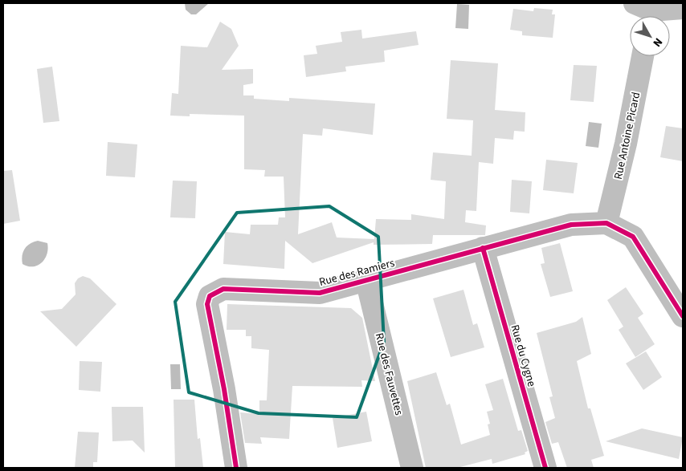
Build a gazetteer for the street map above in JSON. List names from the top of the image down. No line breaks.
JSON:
{"streets":{"street":["Rue Antoine Picard","Rue des Ramiers","Rue du Cygne","Rue des Fauvettes"]},"crossings":[["Rue Antoine Picard","Rue des Ramiers"],["Rue des Ramiers","Rue du Cygne"],["Rue des Ramiers","Rue des Fauvettes"]],"north":"bottom right"}
